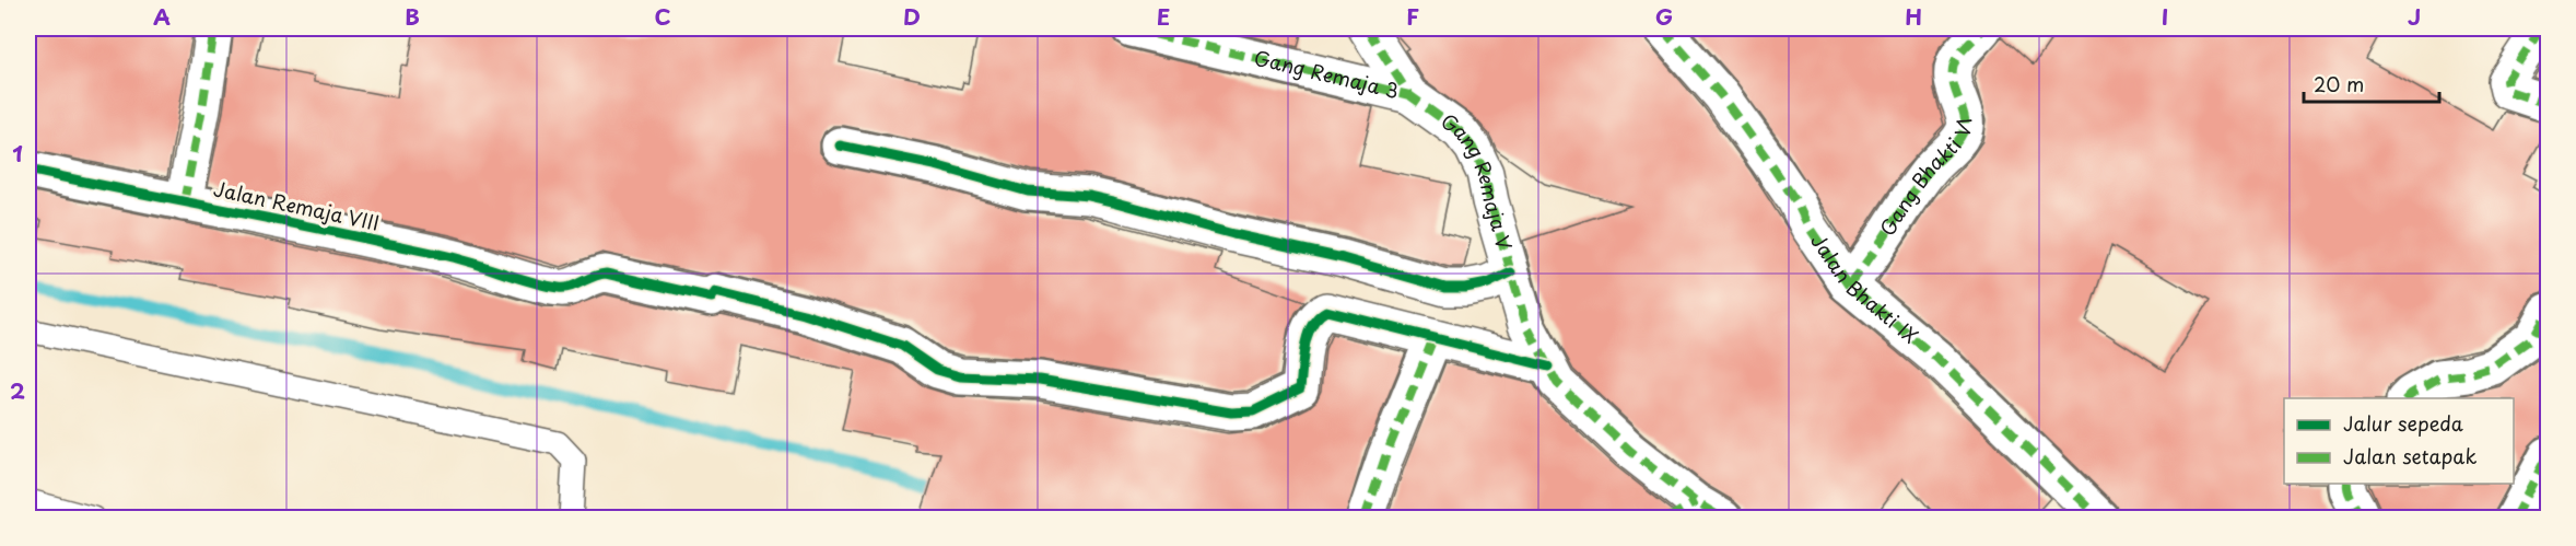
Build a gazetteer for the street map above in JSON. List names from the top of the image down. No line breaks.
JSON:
{"streets":{"street":["Gang Remaja 3","Gang Bhakti VI","Gang Remaja V","Jalan Remaja VIII","Jalan Bhakti IX"]},"crossings":[["Gang Remaja 3","Gang Remaja V"],["Gang Bhakti VI","Jalan Bhakti IX"]],"legend":["Jalur sepeda","Jalan setapak"],"scale_bar":"20 m","grid":{"columns":["A","B","C","D","E","F","G","H","I","J"],"rows":["1","2"]}}
